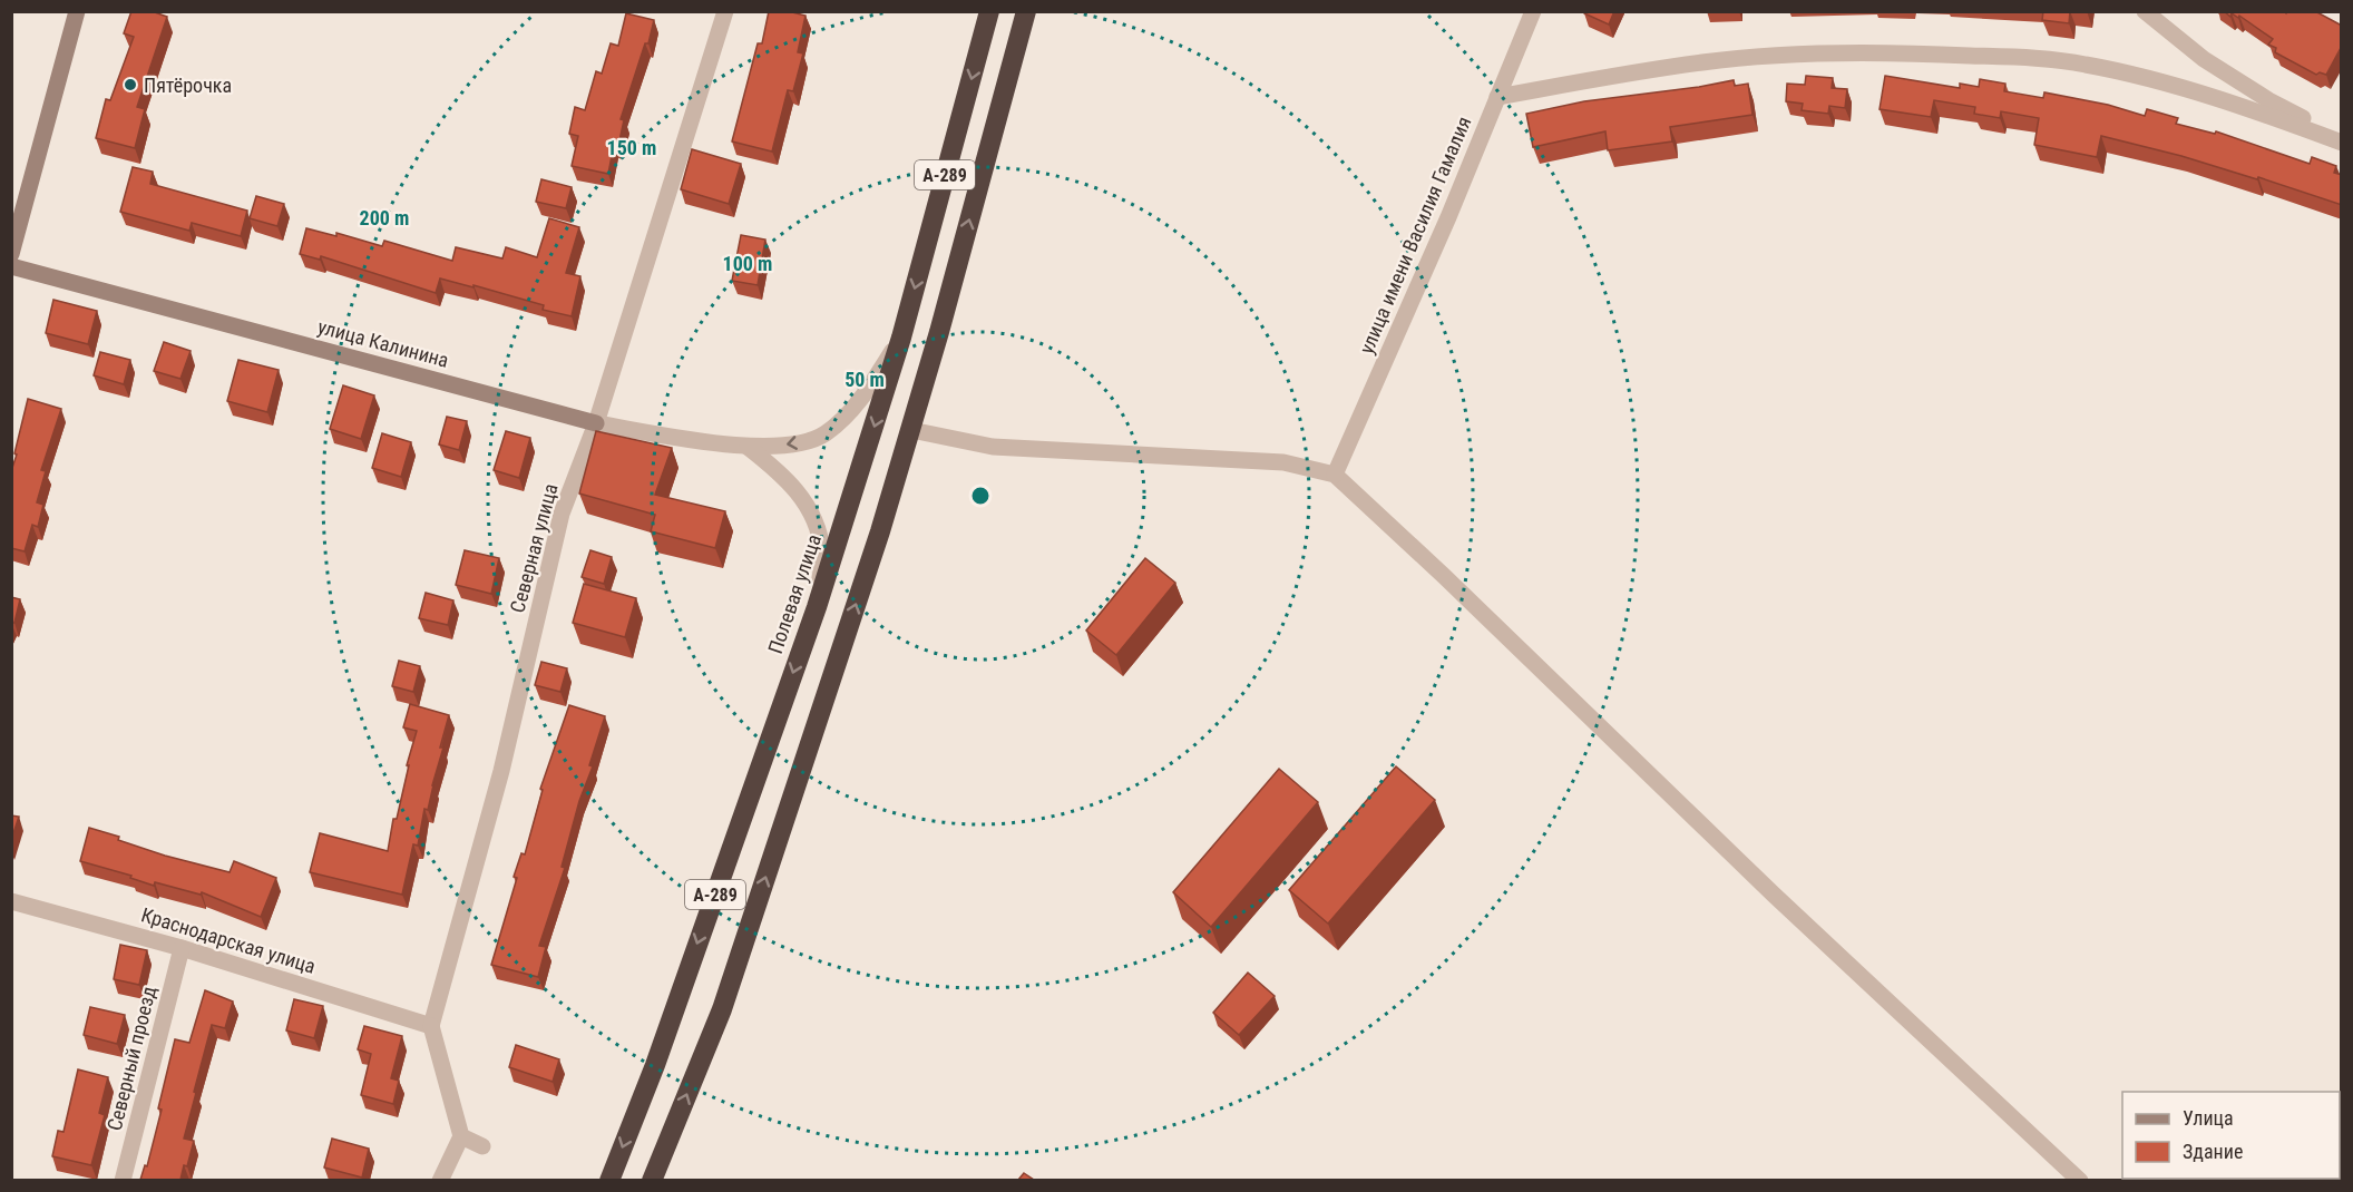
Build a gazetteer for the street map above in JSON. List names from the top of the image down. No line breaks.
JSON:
{"streets":{"highway":["А-289","Полевая улица"],"street":["улица имени Василия Гамалия","улица Калинина","Северная улица","Краснодарская улица","Северный проезд"]},"crossings":[["А-289","улица Калинина"],["А-289","Полевая улица"],["улица Калинина","Северная улица"],["Северная улица","Краснодарская улица"],["Краснодарская улица","Северный проезд"]],"places":["Пятёрочка"],"legend":["Улица","Здание"],"rings":["150 m","200 m","100 m","50 m"]}
